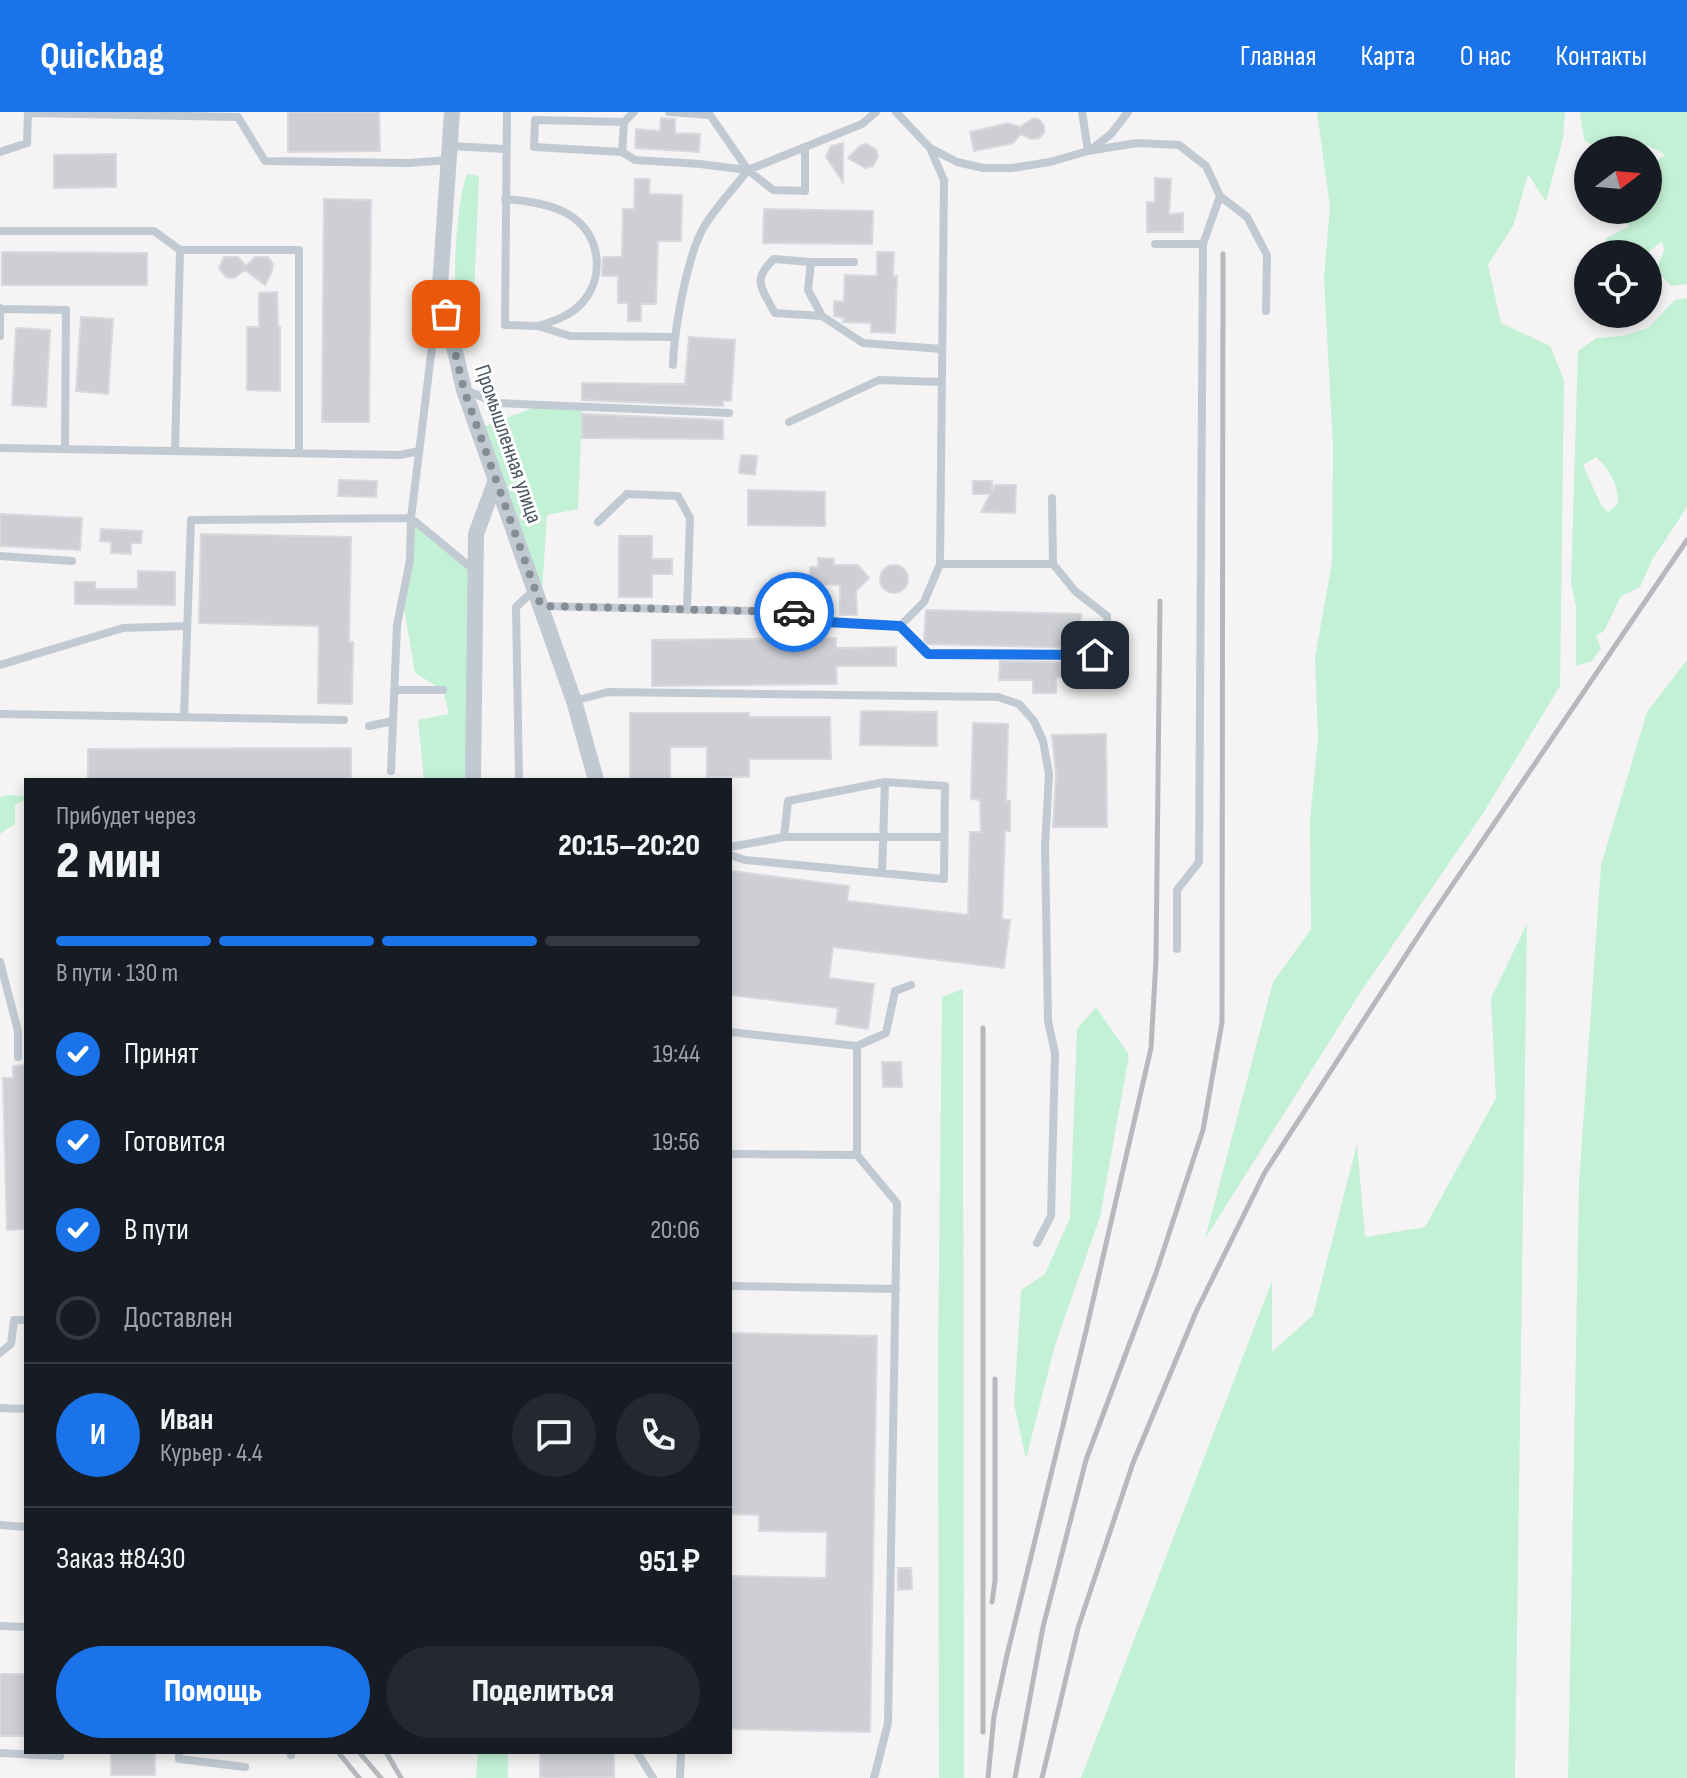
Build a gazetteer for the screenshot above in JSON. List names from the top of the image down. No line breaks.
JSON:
{"streets":{"street":["Промышленная улица"]},"north":"right","page":{"header":"Quickbag","nav":["Главная","Карта","О нас","Контакты"],"heading":["2 мин","Прибудет через","20:15–20:20"],"panel":["Иван","Курьер · 4.4","Заказ #8430","951 ₽"],"bar":"В пути · 130 m","list":[["Принят","19:44"],["Готовится","19:56"],["В пути","20:06"],"Доставлен"],"round":"И","buttons":["Помощь","Поделиться"]}}
